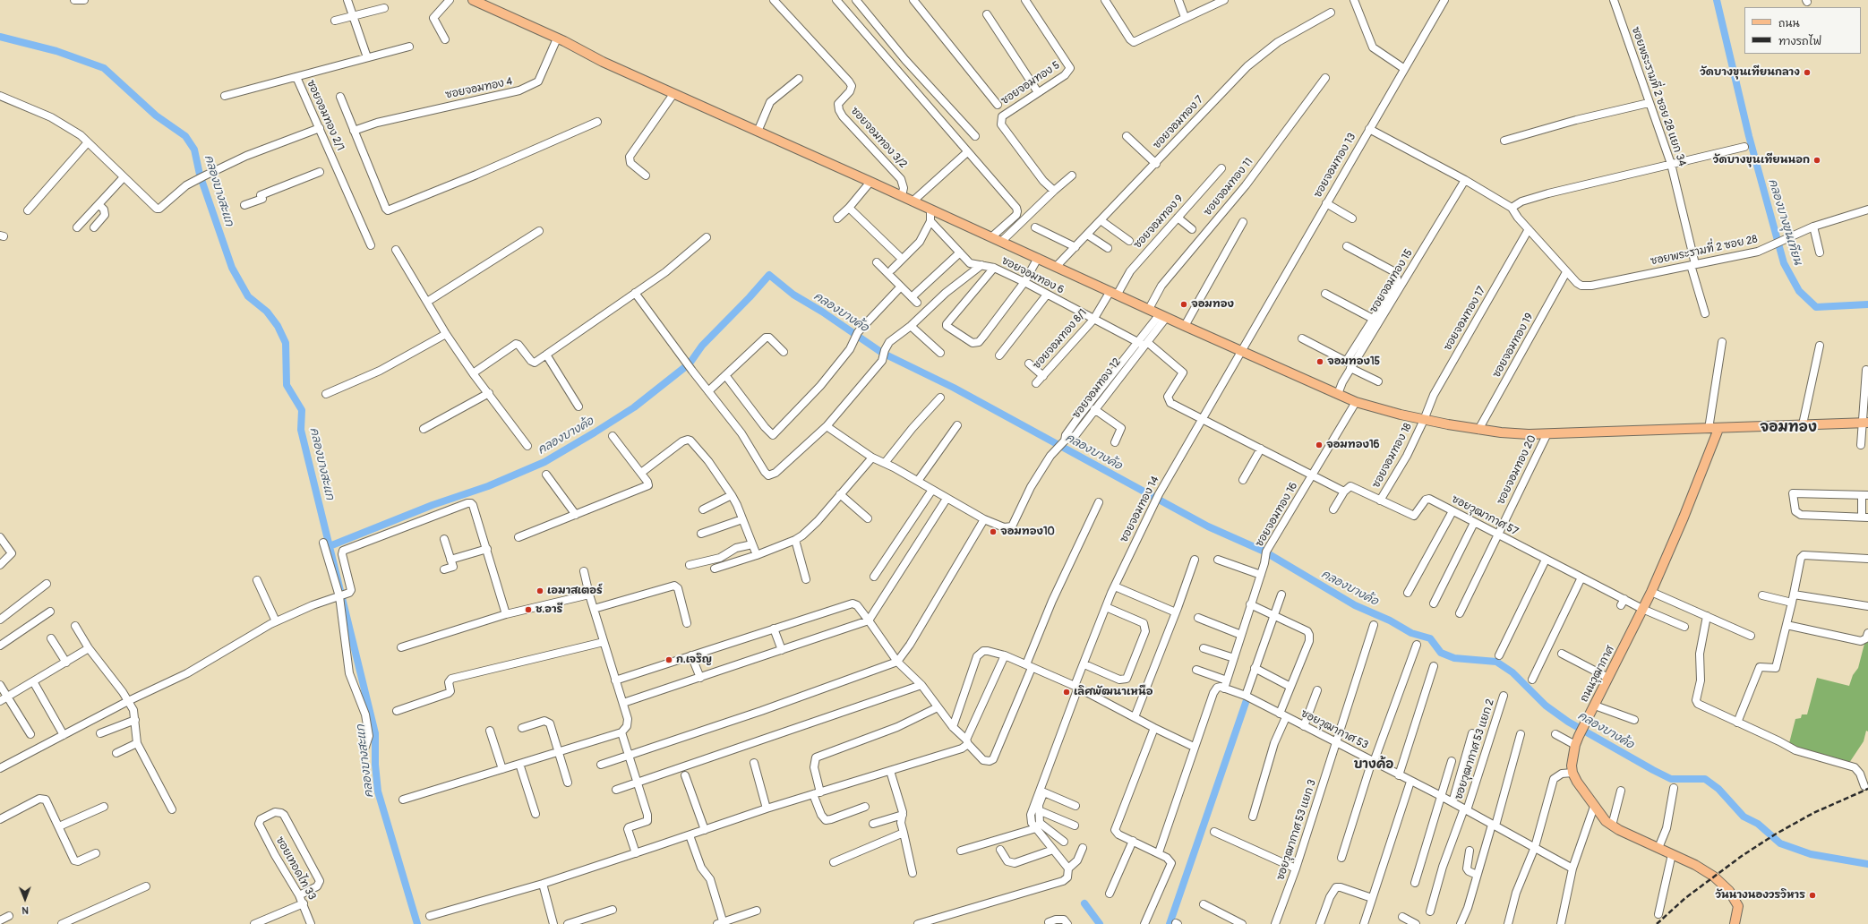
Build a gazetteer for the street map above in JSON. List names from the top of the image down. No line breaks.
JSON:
{"streets":{"main road":["ถนนวุฒากาศ"],"street":["ซอยจอมทอง 5","ซอยจอมทอง 4","ซอยพระรามที่ 2 ซอย 28 แยก 34","ซอยจอมทอง 2/1","ซอยจอมทอง 7","ซอยจอมทอง 3/2","ซอยจอมทอง 13","ซอยจอมทอง 11","ซอยจอมทอง 9","ซอยพระรามที่ 2 ซอย 28","ซอยจอมทอง 6","ซอยจอมทอง 15","ซอยจอมทอง 17","ซอยจอมทอง 8/1","ซอยจอมทอง 19","ซอยจอมทอง 12","ซอยจอมทอง 18","ซอยจอมทอง 20","ซอยจอมทอง 14","ซอยจอมทอง 16","ซอยวุฒากาศ 57","ซอยวุฒากาศ 53","ซอยวุฒากาศ 53 แยก 2","ซอยวุฒากาศ 53 แยก 3","ซอยเทอดไท 33"]},"crossings":[["ซอยพระรามที่ 2 ซอย 28 แยก 34","ซอยพระรามที่ 2 ซอย 28"],["ซอยจอมทอง 13","ซอยจอมทอง 14"],["ซอยจอมทอง 9","ซอยจอมทอง 8/1"],["ซอยพระรามที่ 2 ซอย 28","ซอยจอมทอง 17"],["ซอยพระรามที่ 2 ซอย 28","ซอยจอมทอง 19"],["ซอยจอมทอง 6","ซอยจอมทอง 8/1"],["ซอยจอมทอง 6","ซอยจอมทอง 12"],["ซอยจอมทอง 6","ซอยจอมทอง 14"],["ซอยจอมทอง 17","ซอยจอมทอง 18"],["ซอยจอมทอง 18","ซอยวุฒากาศ 57"],["ซอยจอมทอง 20","ซอยวุฒากาศ 57"],["ซอยจอมทอง 16","ซอยวุฒากาศ 53"],["ซอยวุฒากาศ 57","ถนนวุฒากาศ"],["ซอยวุฒากาศ 53","ซอยวุฒากาศ 53 แยก 2"],["ซอยวุฒากาศ 53","ซอยวุฒากาศ 53 แยก 3"]],"districts":["จอมทอง","บางค้อ"],"water":["คลองบางสะแก","คลองบางขุนเทียน","คลองบางค้อ"],"places":["วัดบางขุนเทียนกลาง","วัดบางขุนเทียนนอก","จอมทอง","จอมทอง15","จอมทอง16","จอมทอง10","เอมาสเตอร์","ช.อารี","ก.เจริญ","เลิศพัฒนาเหนือ","วันนางนองวรวิหาร"],"legend":["ถนน","ทางรถไฟ"],"north":"bottom"}
